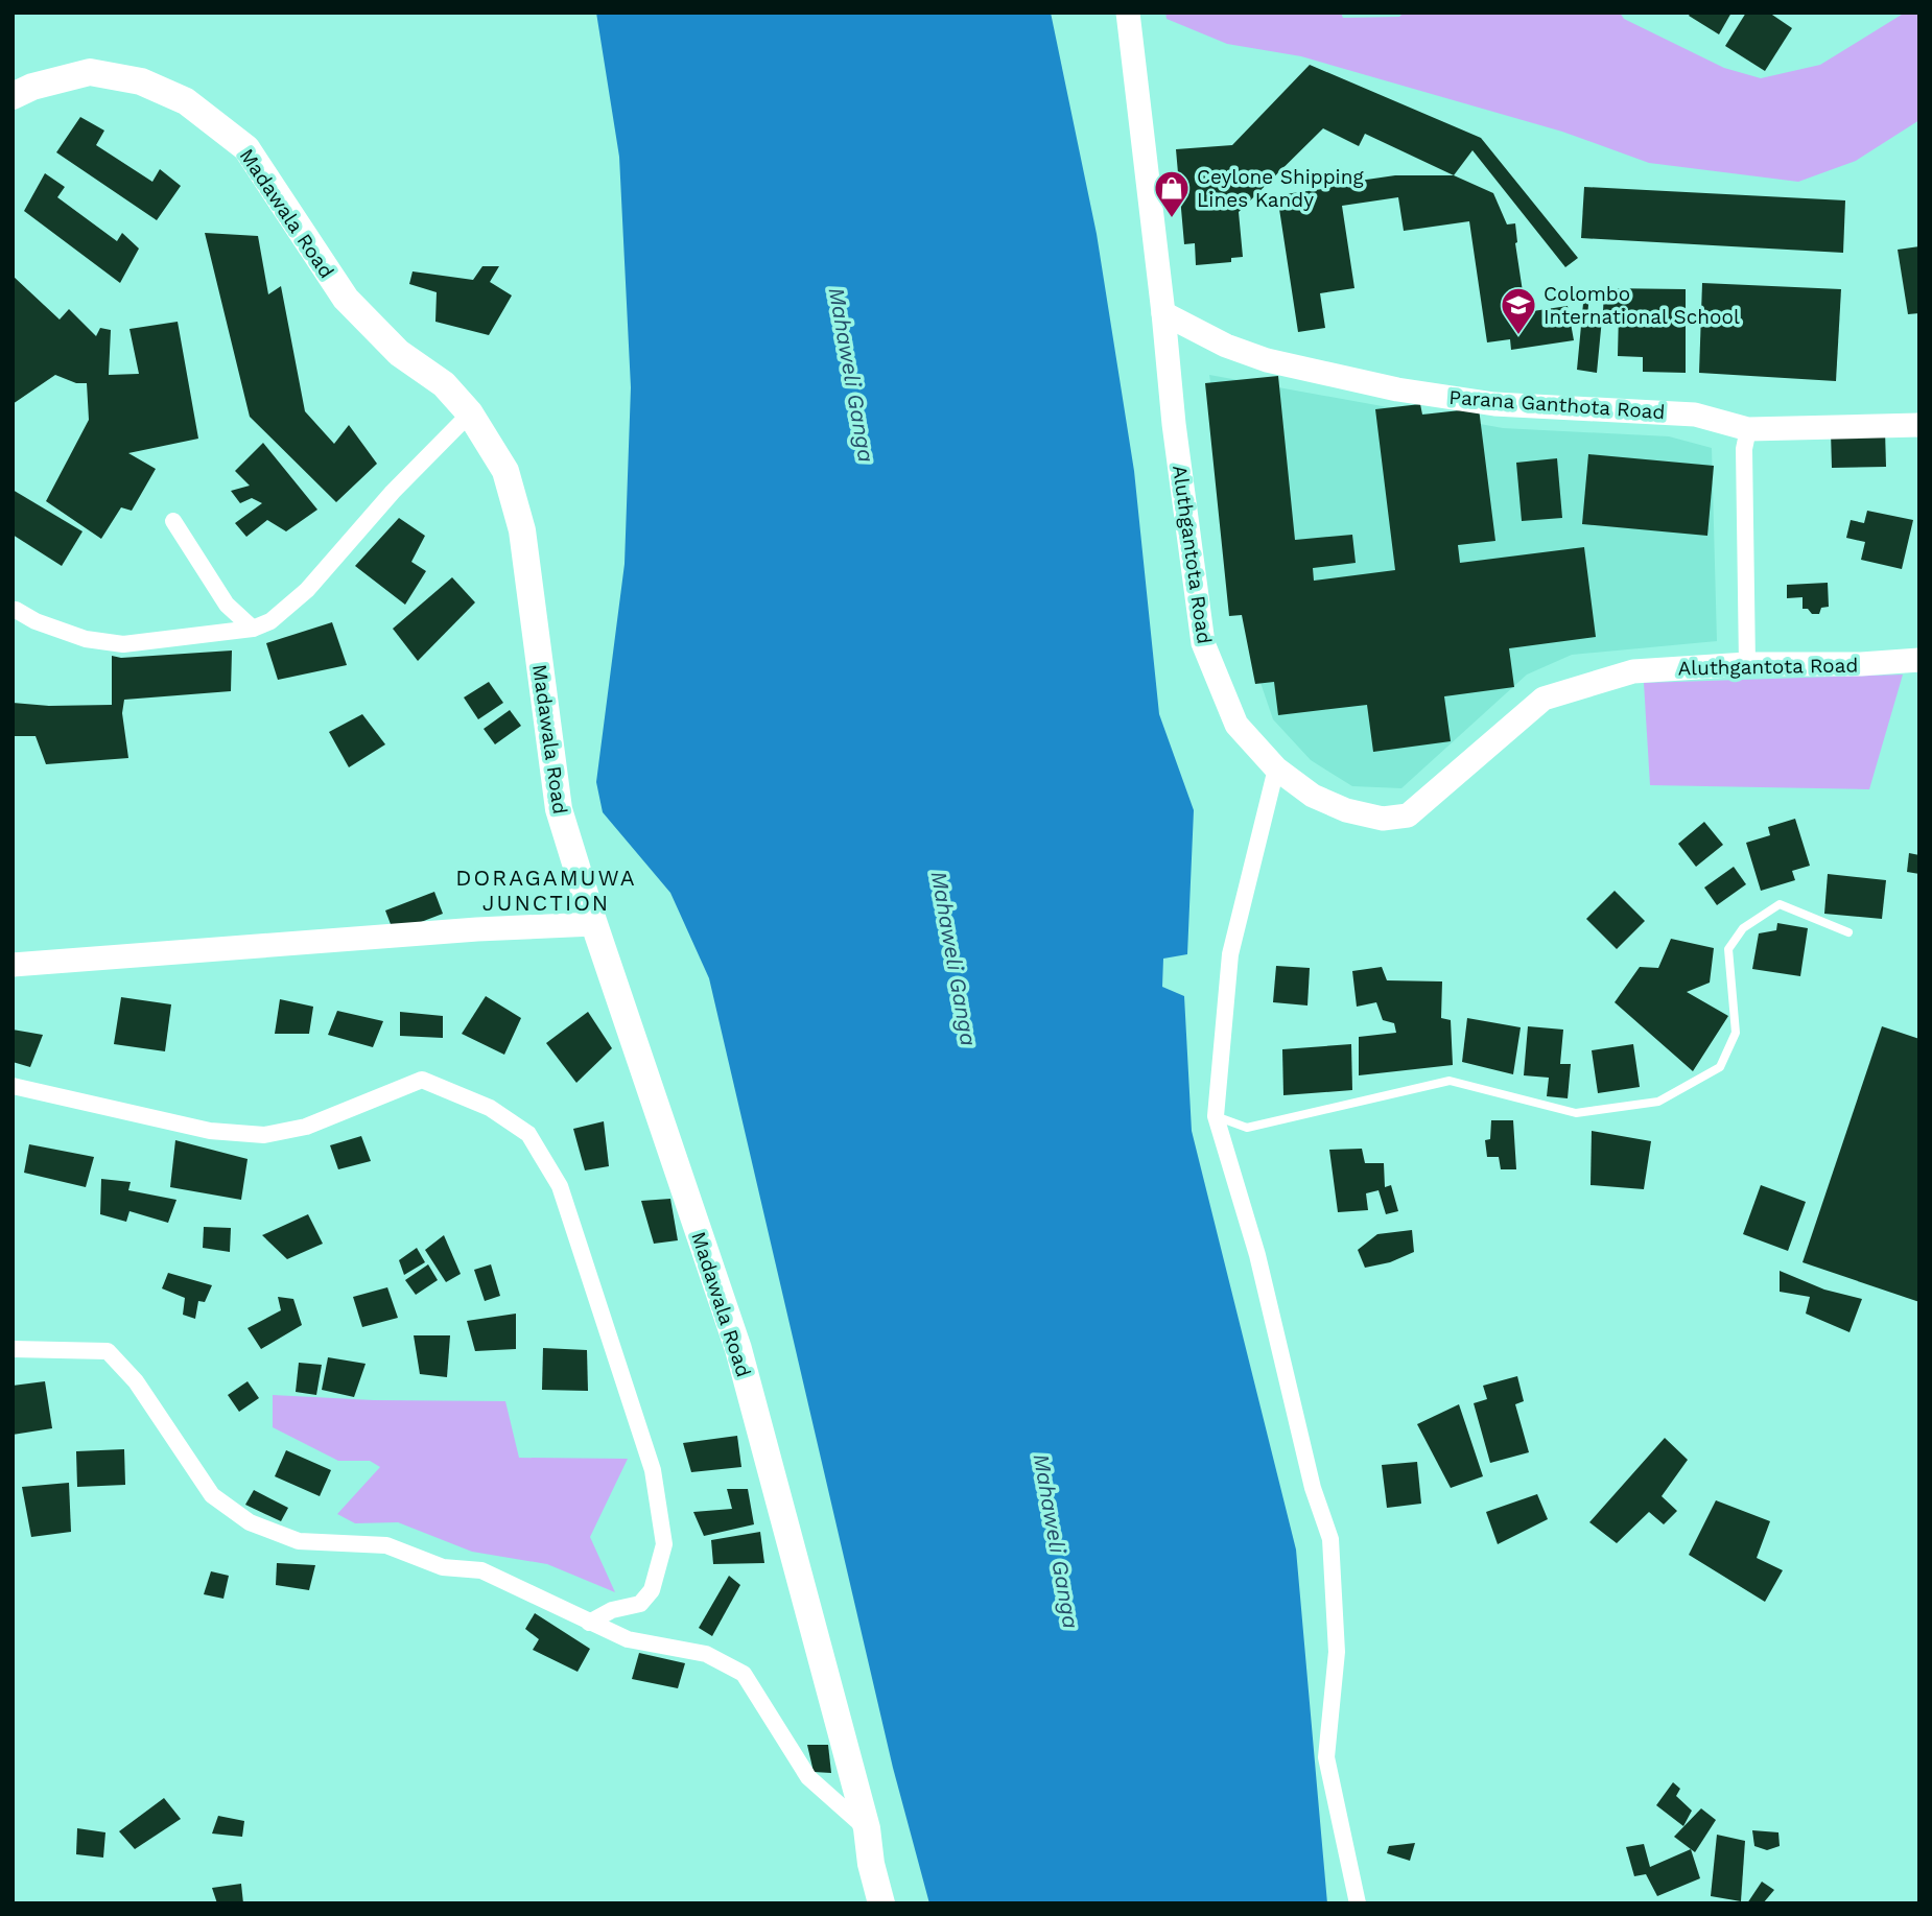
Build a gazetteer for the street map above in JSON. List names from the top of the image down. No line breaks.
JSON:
{"streets":{"main road":["Madawala Road"],"street":["Parana Ganthota Road","Aluthgantota Road"]},"crossings":[["Parana Ganthota Road","Aluthgantota Road"]],"districts":["DORAGAMUWA JUNCTION"],"water":["Mahaweli Ganga"],"places":{"shop":["Ceylone Shipping Lines Kandy"],"school or university":["Colombo International School"]}}
